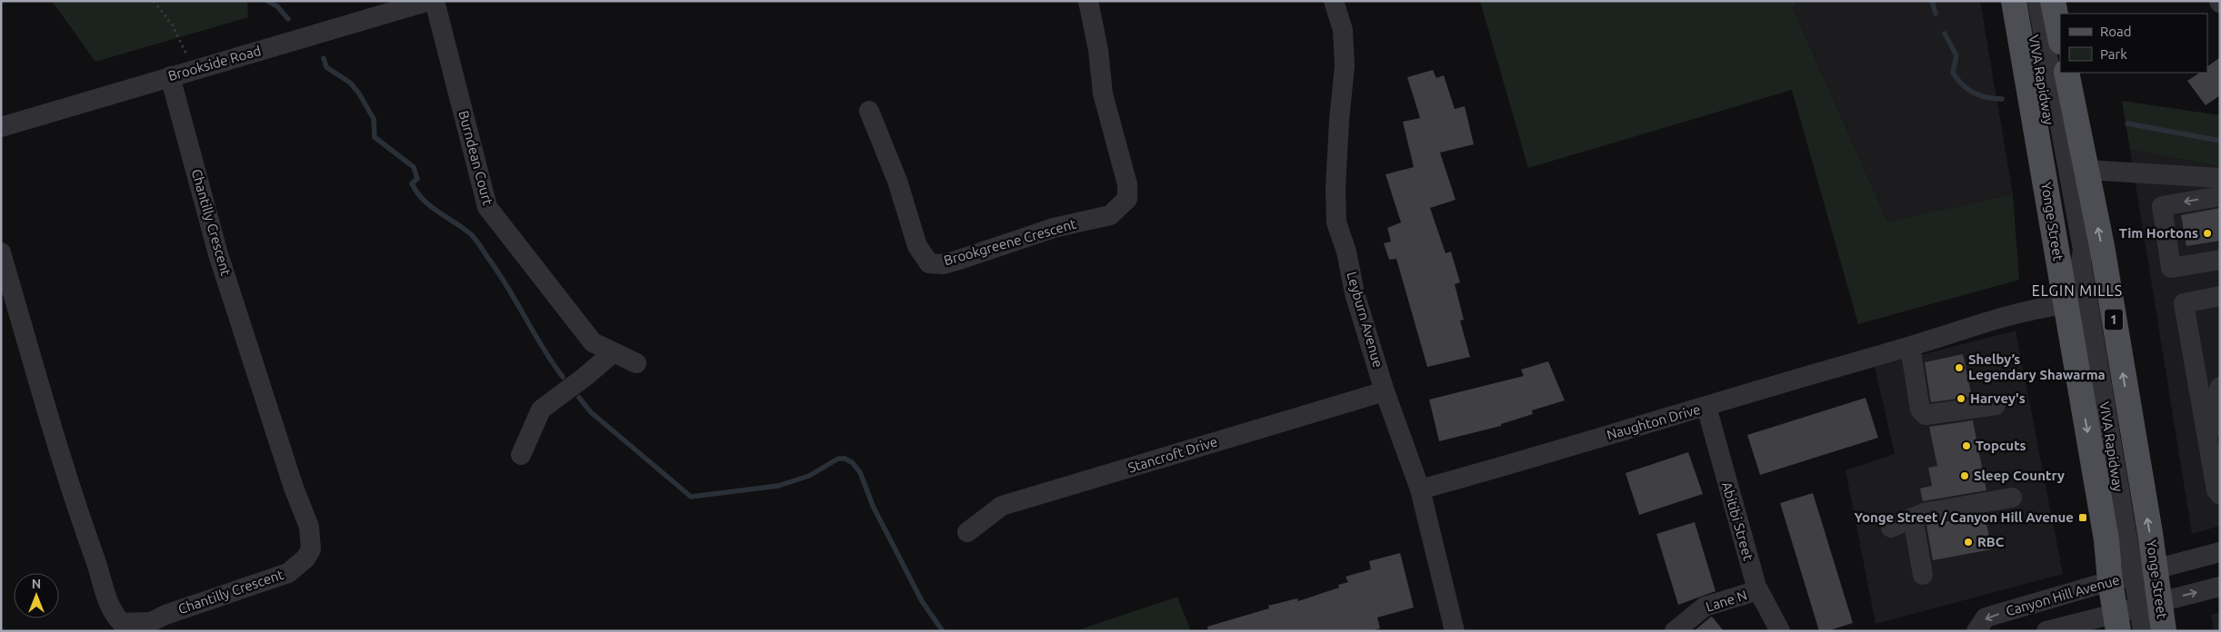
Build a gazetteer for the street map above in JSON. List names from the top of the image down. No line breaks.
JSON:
{"streets":{"main road":["Yonge Street","1"],"street":["Brookside Road","VIVA Rapidway","Burndean Court","Chantilly Crescent","Brookgreene Crescent","Leyburn Avenue","Naughton Drive","Stancroft Drive","Abitibi Street","Canyon Hill Avenue","Lane N"]},"crossings":[["Brookside Road","Chantilly Crescent"],["VIVA Rapidway","Yonge Street"],["VIVA Rapidway","Canyon Hill Avenue"],["Yonge Street","Naughton Drive"],["Yonge Street","Canyon Hill Avenue"],["Leyburn Avenue","Naughton Drive"],["Leyburn Avenue","Stancroft Drive"],["Naughton Drive","Abitibi Street"],["Abitibi Street","Lane N"]],"districts":["ELGIN MILLS"],"places":{"other":["Tim Hortons","Shelby’s Legendary Shawarma","Harvey's","Topcuts","Sleep Country","RBC"],"transit":["Yonge Street / Canyon Hill Avenue"]},"legend":["Road","Park"],"north":"top"}
